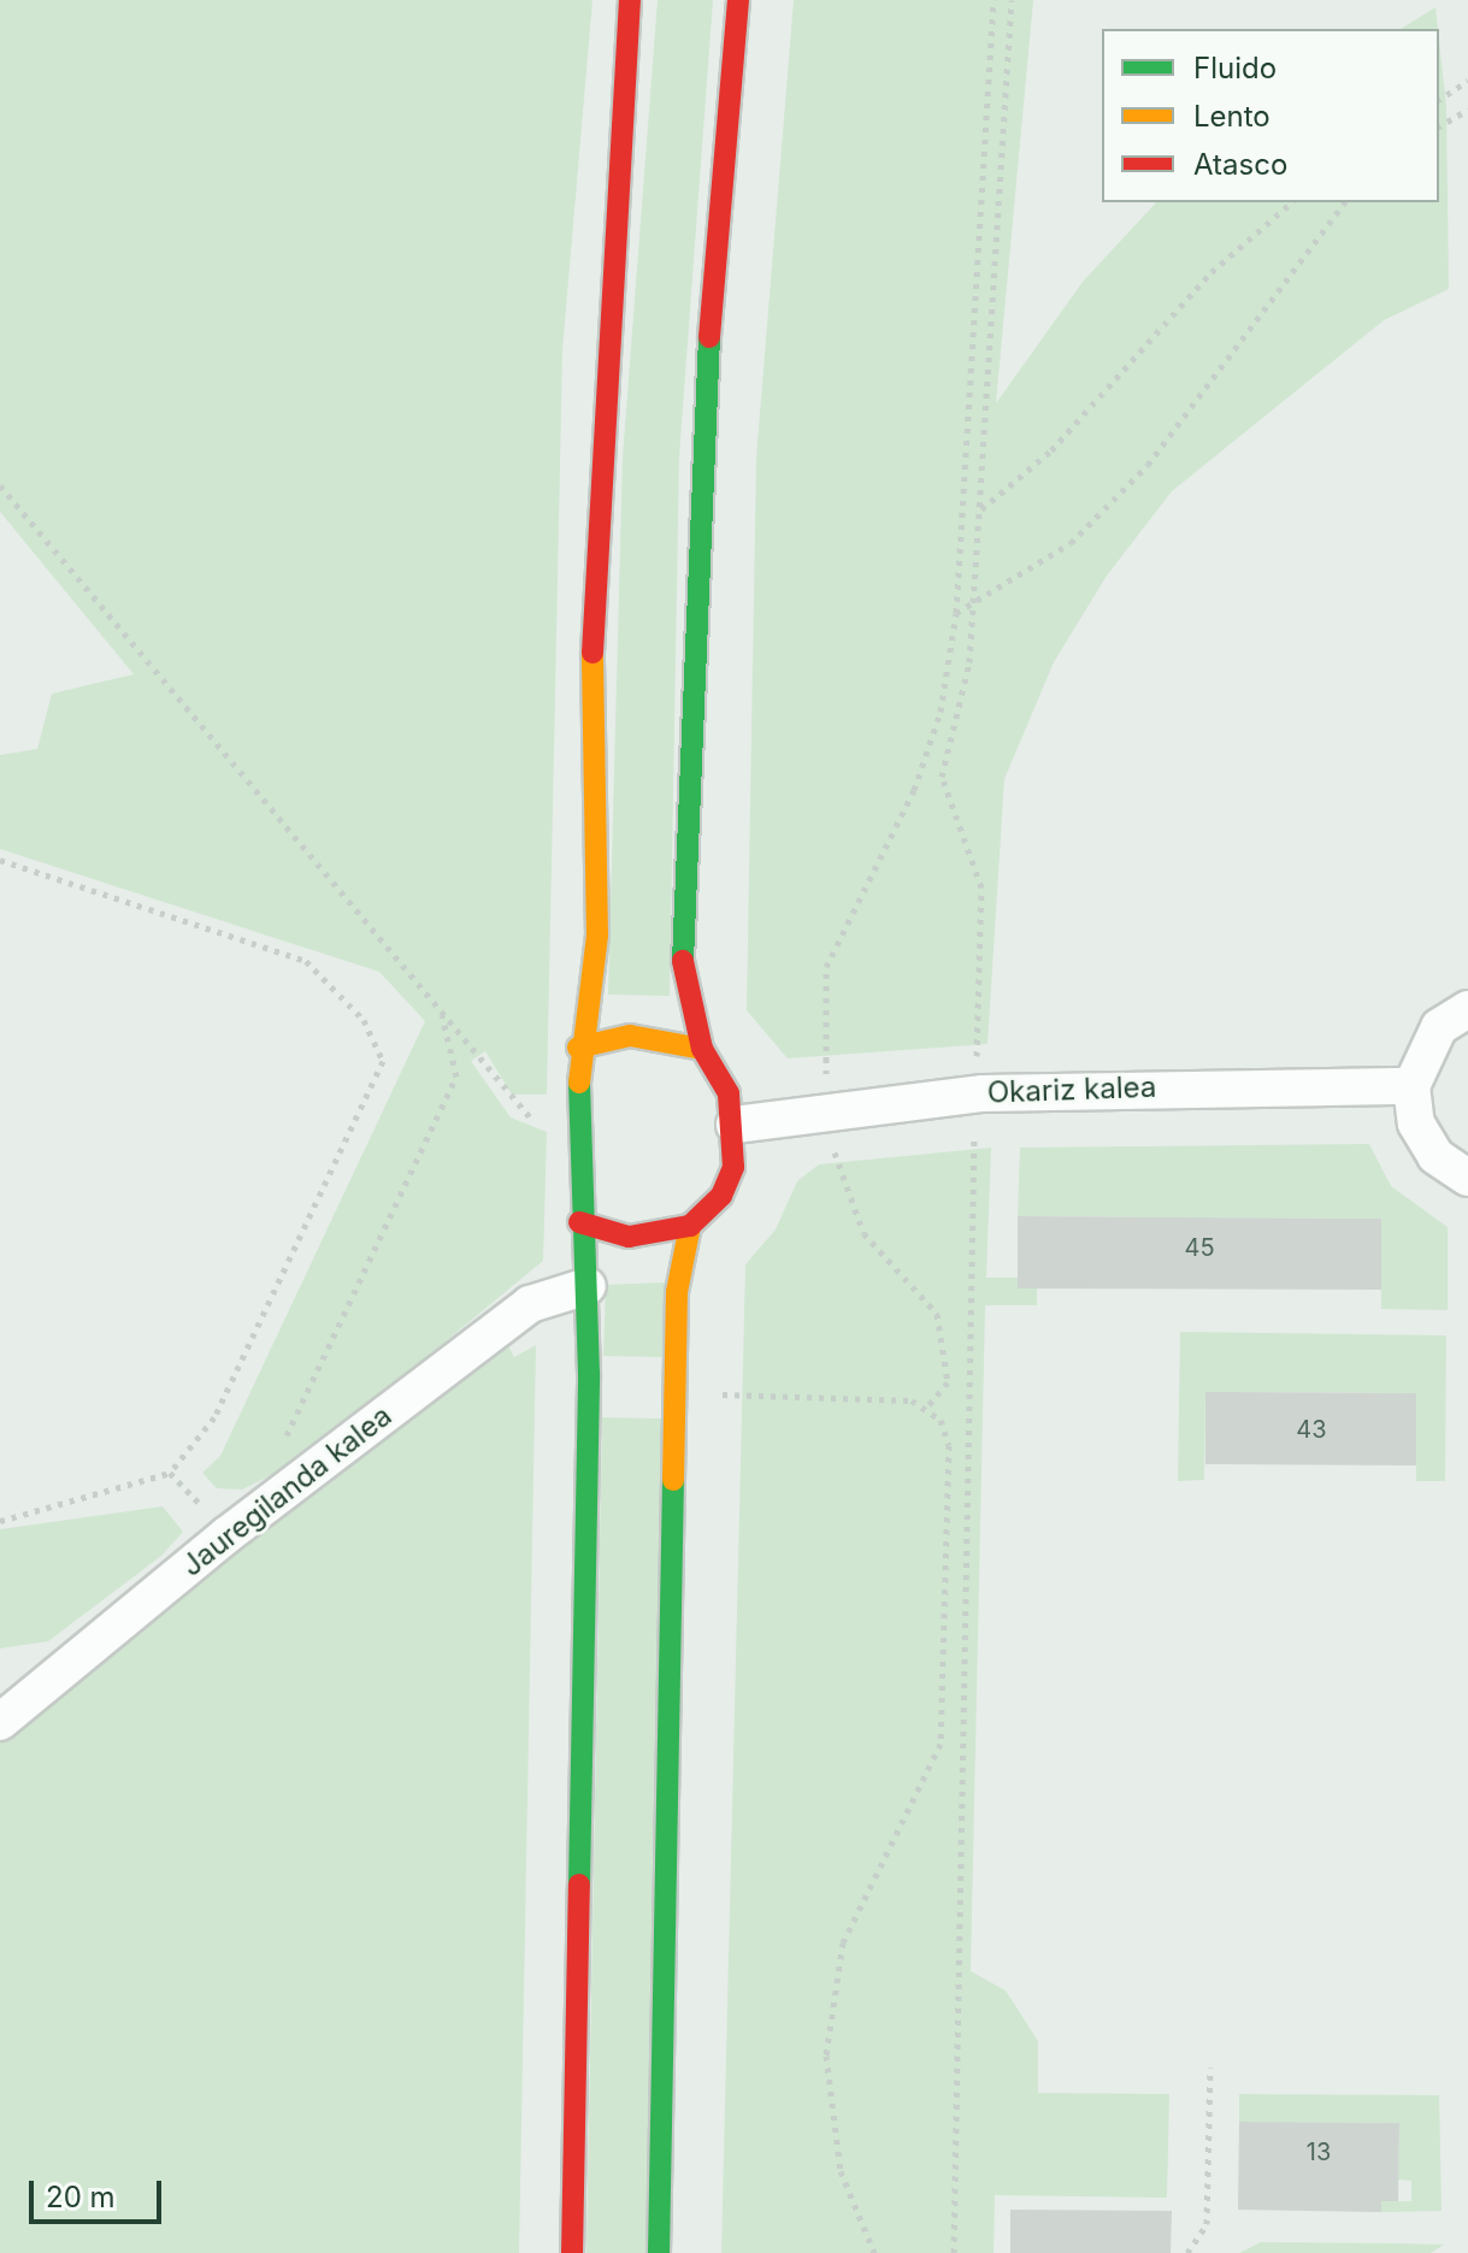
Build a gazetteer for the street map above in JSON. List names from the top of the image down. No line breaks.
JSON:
{"streets":{"street":["Okariz kalea","Jauregilanda kalea"]},"house_numbers":["45","43","13"],"legend":["Fluido","Lento","Atasco"],"scale_bar":"20 m"}
